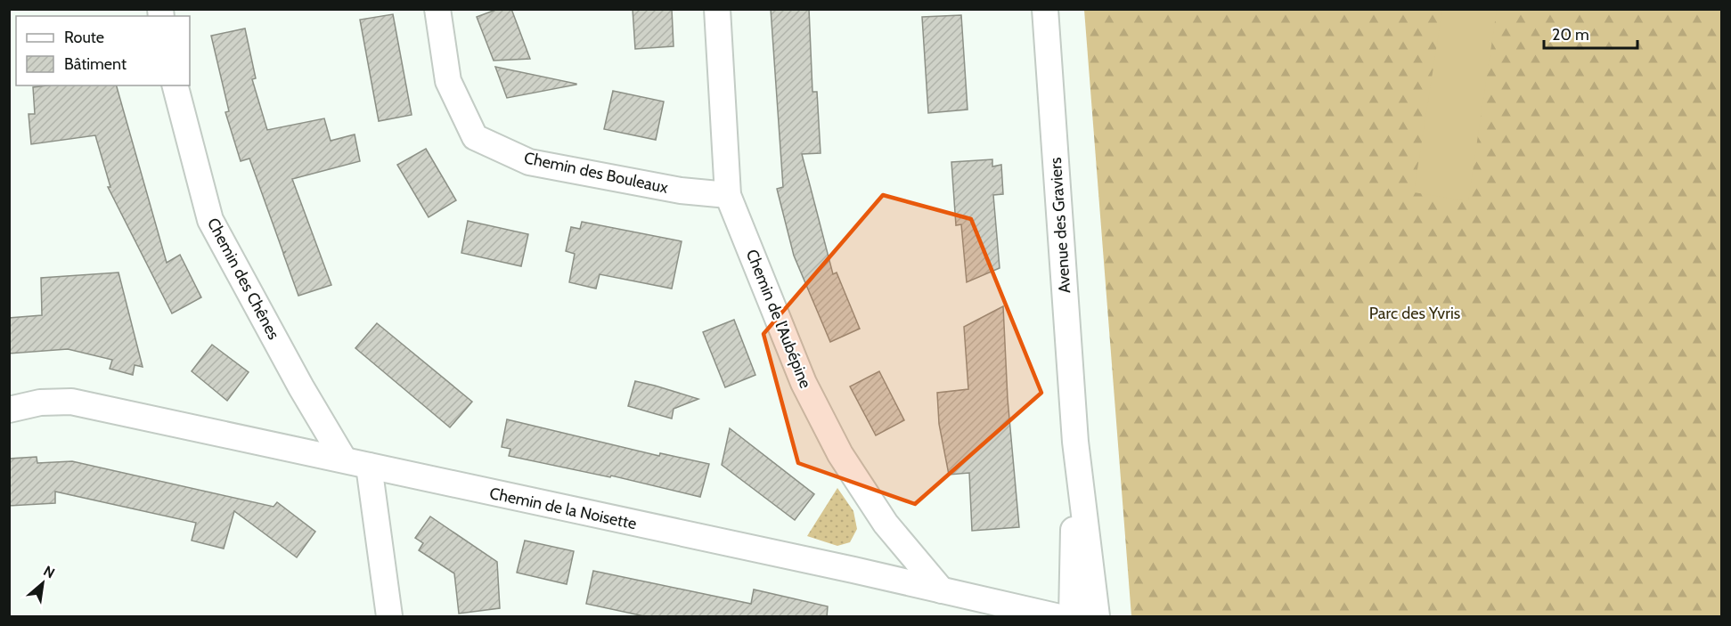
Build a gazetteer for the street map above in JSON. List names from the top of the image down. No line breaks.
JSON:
{"streets":{"street":["Chemin des Bouleaux","Avenue des Graviers","Chemin des Chênes","Chemin de l’Aubépine","Chemin de la Noisette"]},"crossings":[["Chemin des Bouleaux","Chemin de l’Aubépine"],["Chemin des Chênes","Chemin de la Noisette"],["Chemin de l’Aubépine","Chemin de la Noisette"]],"parks":["Parc des Yvris"],"legend":["Route","Bâtiment"],"scale_bar":"20 m","north":"top right"}
